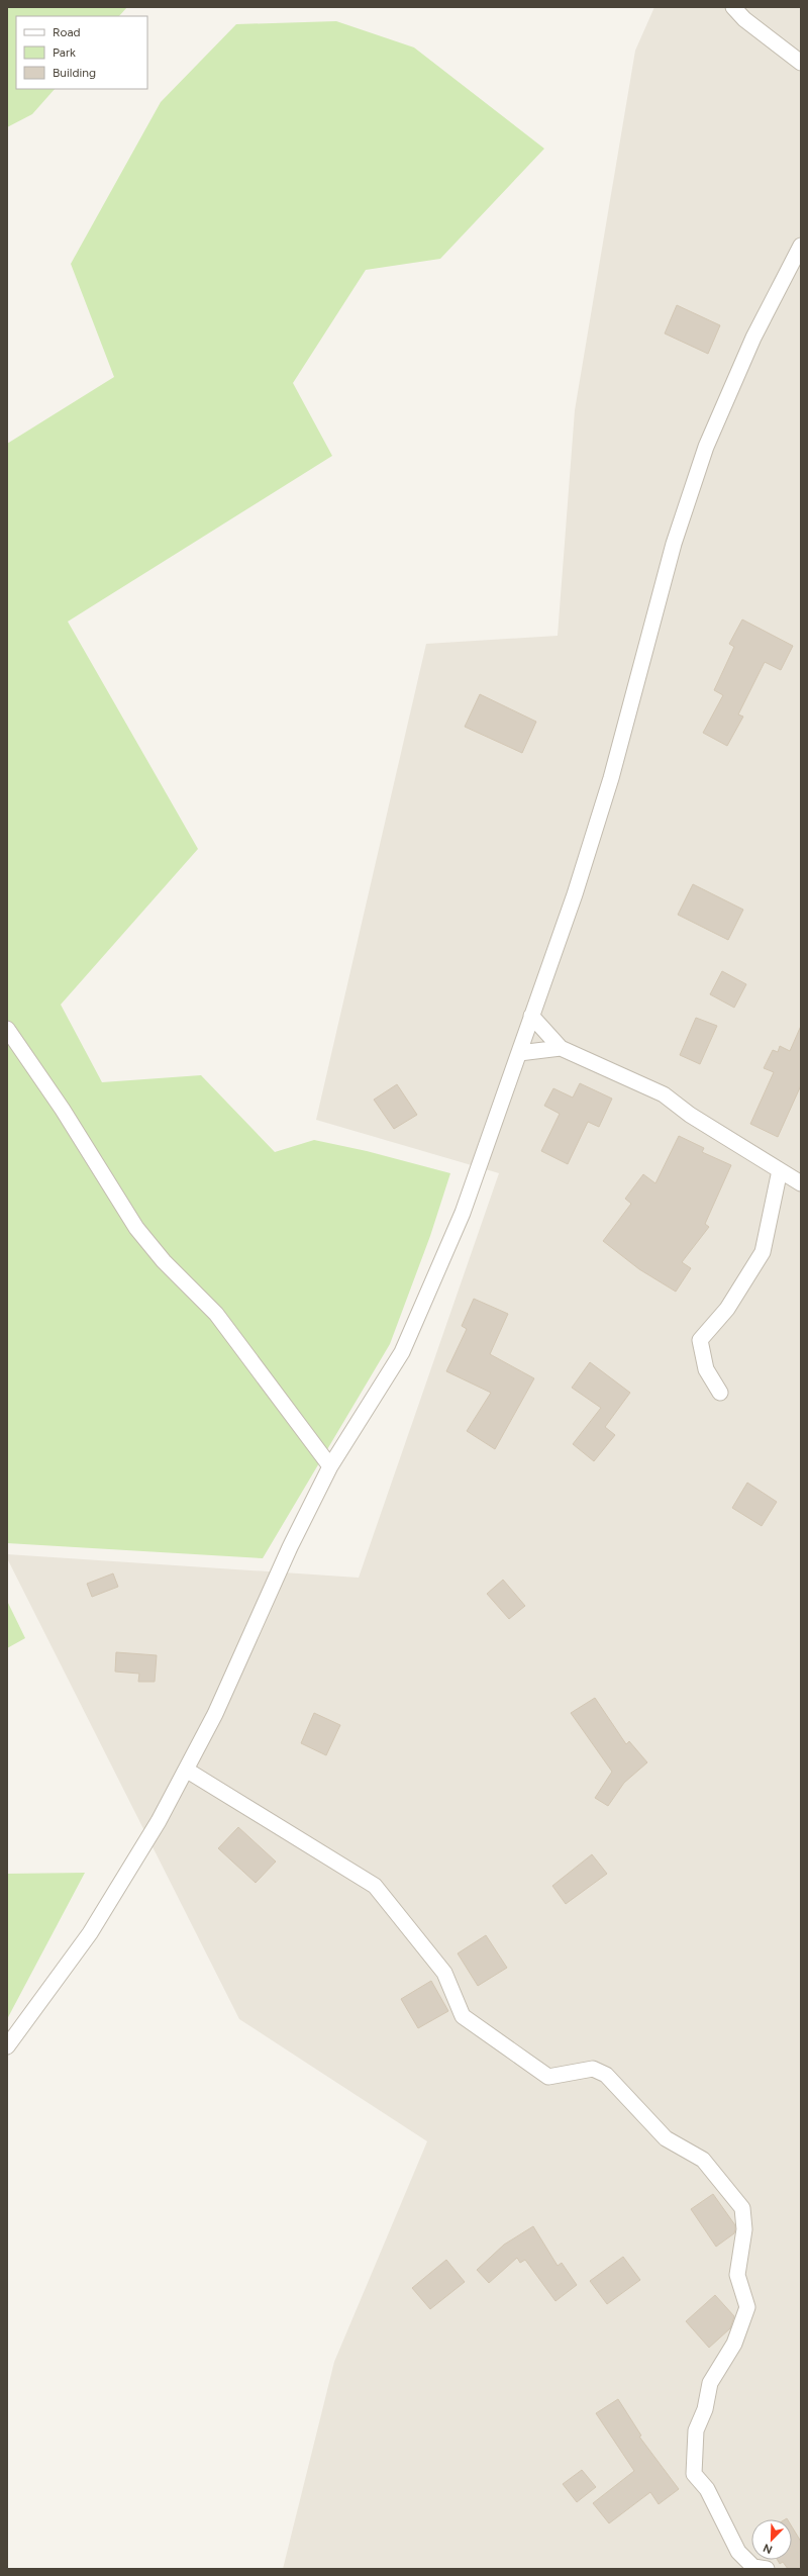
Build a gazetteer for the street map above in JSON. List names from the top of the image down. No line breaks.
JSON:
{"legend":["Road","Park","Building"],"north":"bottom left"}
